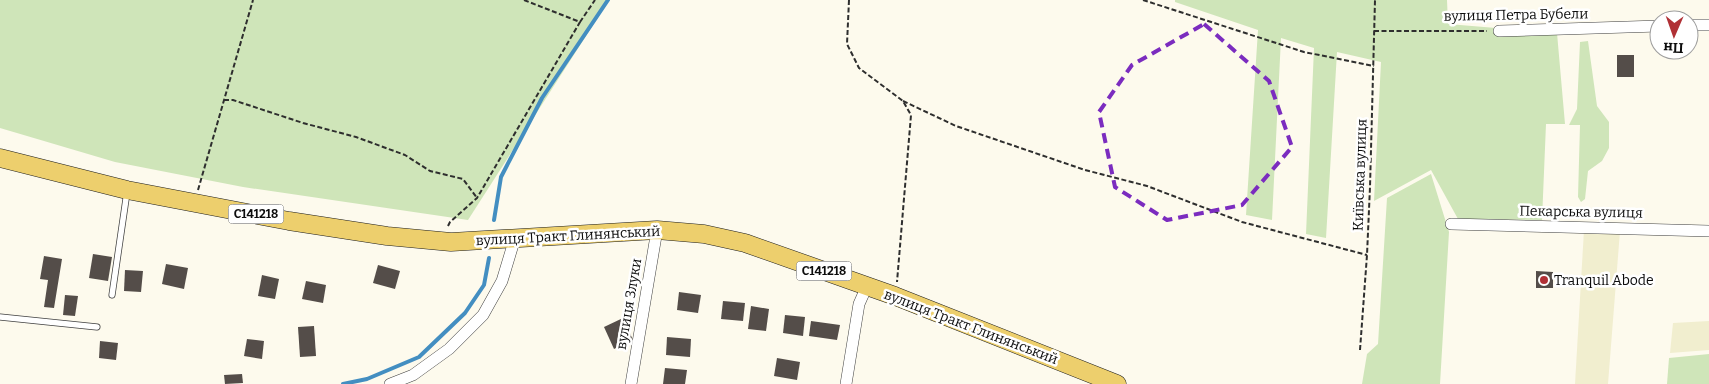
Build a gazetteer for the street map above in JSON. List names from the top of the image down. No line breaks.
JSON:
{"streets":{"main road":["С141218","вулиця Тракт Глинянський"],"street":["вулиця Петра Бубели","Пекарська вулиця","вулиця Злуки"],"path":["Київська вулиця"]},"crossings":[["вулиця Петра Бубели","Київська вулиця"],["вулиця Тракт Глинянський","вулиця Злуки"]],"places":["Tranquil Abode"],"north":"bottom"}
